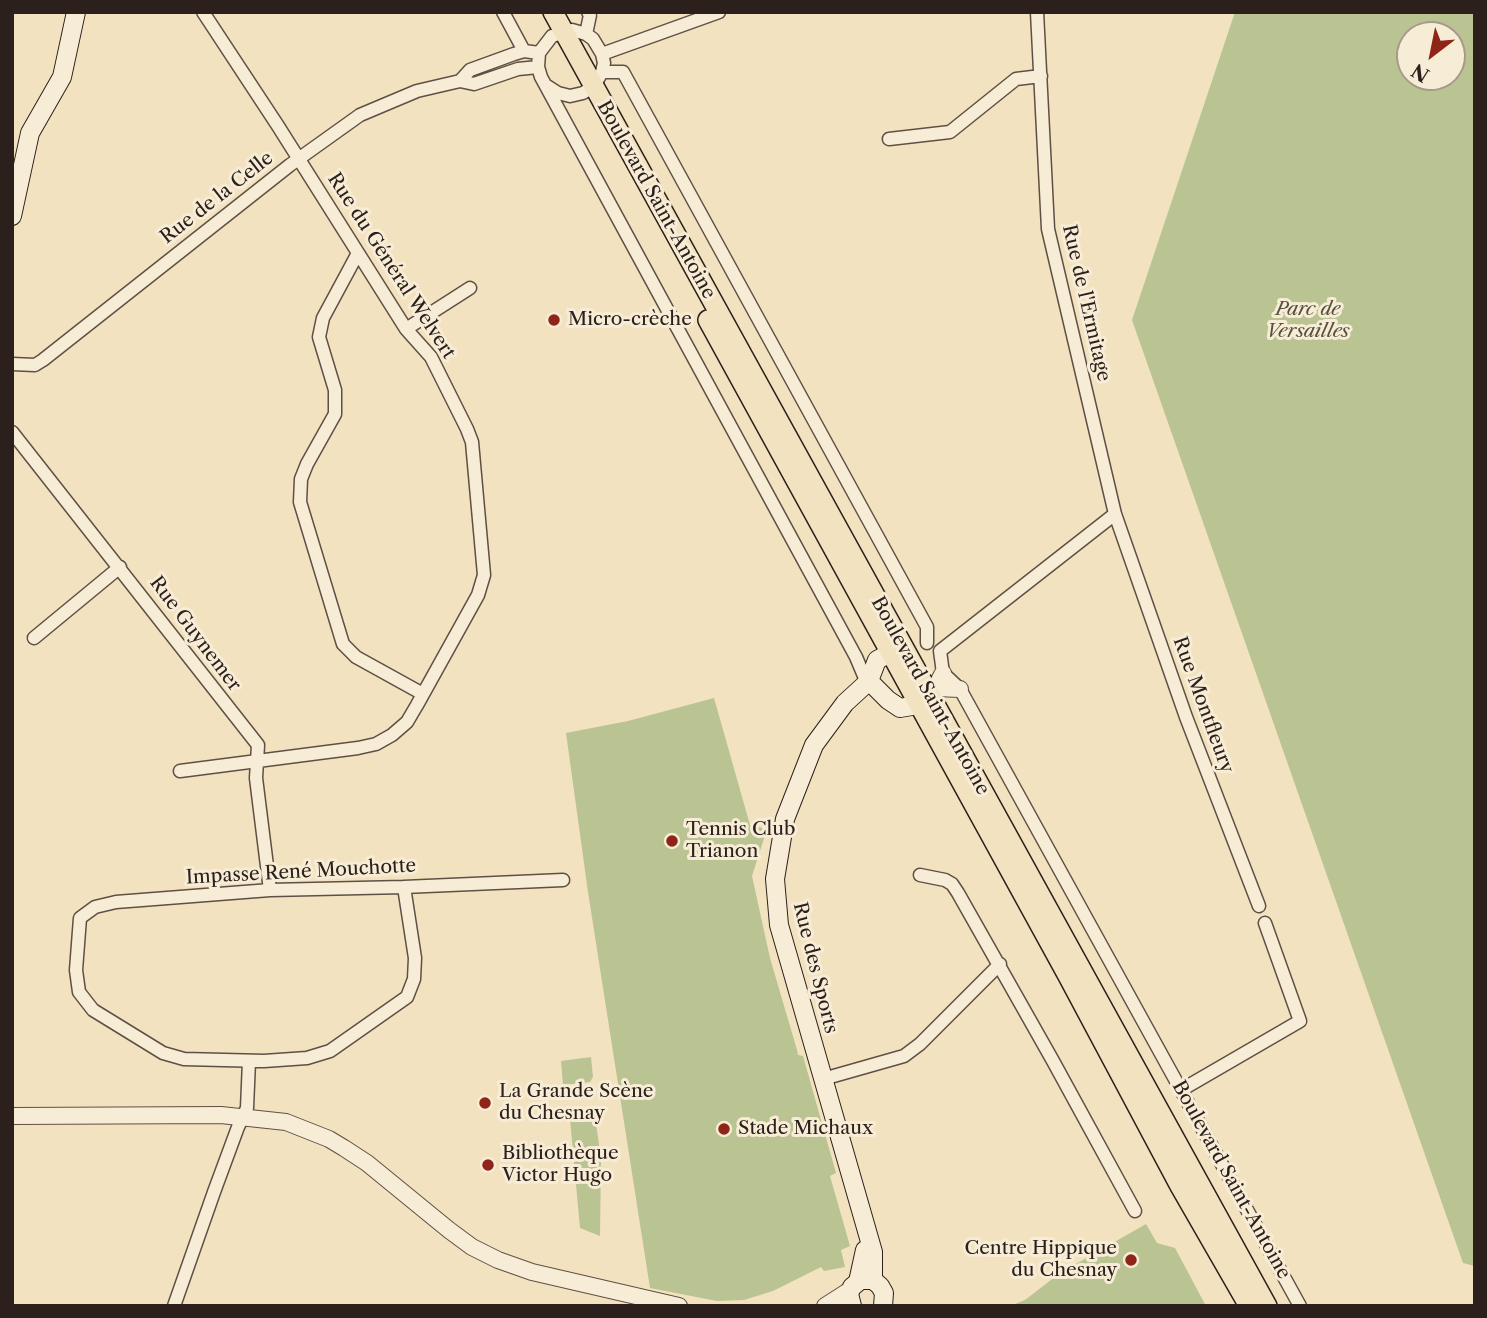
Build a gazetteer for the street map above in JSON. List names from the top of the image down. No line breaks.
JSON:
{"streets":{"main road":["Boulevard Saint-Antoine","Rue des Sports"],"street":["Rue de la Celle","Rue du Général Welvert","Rue de l'Ermitage","Rue Guynemer","Rue Montfleury","Impasse René Mouchotte"]},"crossings":[["Rue de la Celle","Rue du Général Welvert"],["Boulevard Saint-Antoine","Rue des Sports"],["Rue du Général Welvert","Rue Guynemer"],["Rue de l'Ermitage","Rue Montfleury"],["Rue Guynemer","Impasse René Mouchotte"]],"parks":["Parc de Versailles"],"places":["Micro-crèche","Tennis Club Trianon","La Grande Scène du Chesnay","Stade Michaux","Bibliothèque Victor Hugo","Centre Hippique du Chesnay"],"north":"bottom left"}
